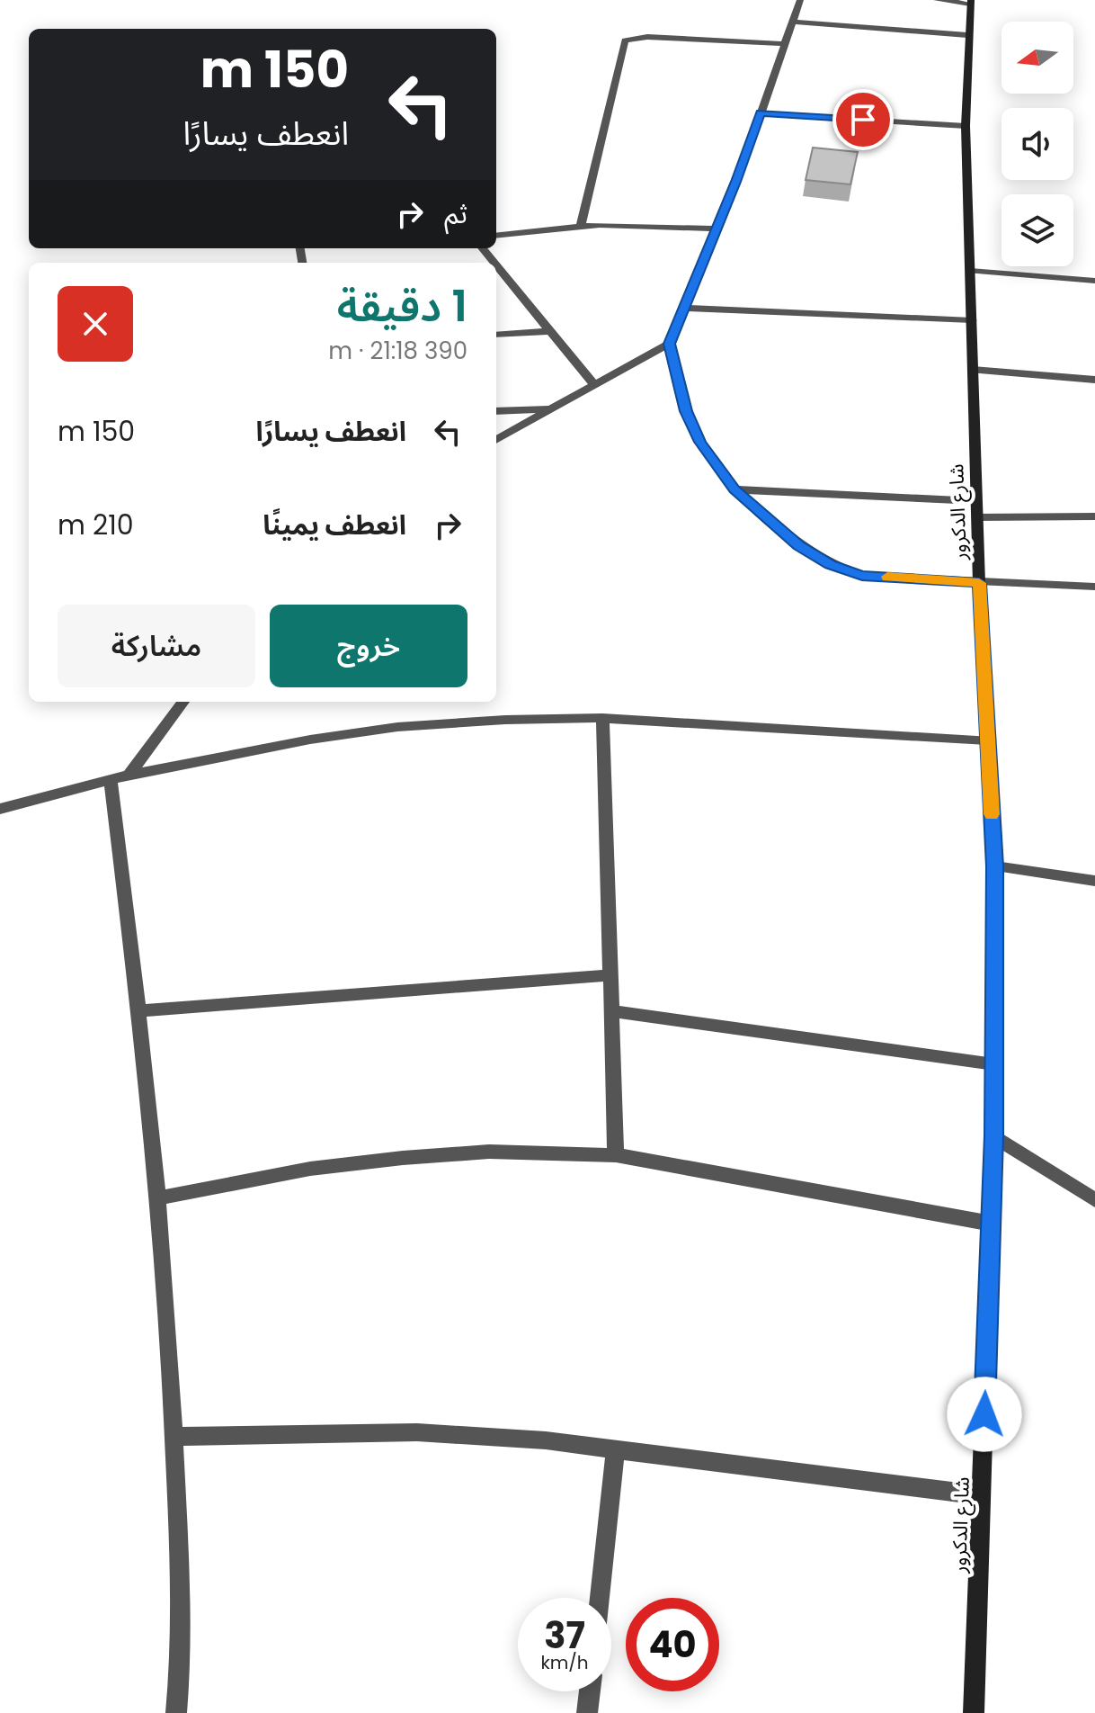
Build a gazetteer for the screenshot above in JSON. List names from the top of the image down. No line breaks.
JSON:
{"streets":{"street":["شارع الدكرور"]},"north":"left","page":{"turn":["150 m","انعطف يسارًا"],"then":"ثم","heading":["1 دقيقة","390 m · 21:18"],"list":[{"name":"انعطف يسارًا","value":"150 m"},{"name":"انعطف يمينًا","value":"210 m"}],"buttons":["خروج","مشاركة"],"speed":"37 km/h","limit":"40"}}
